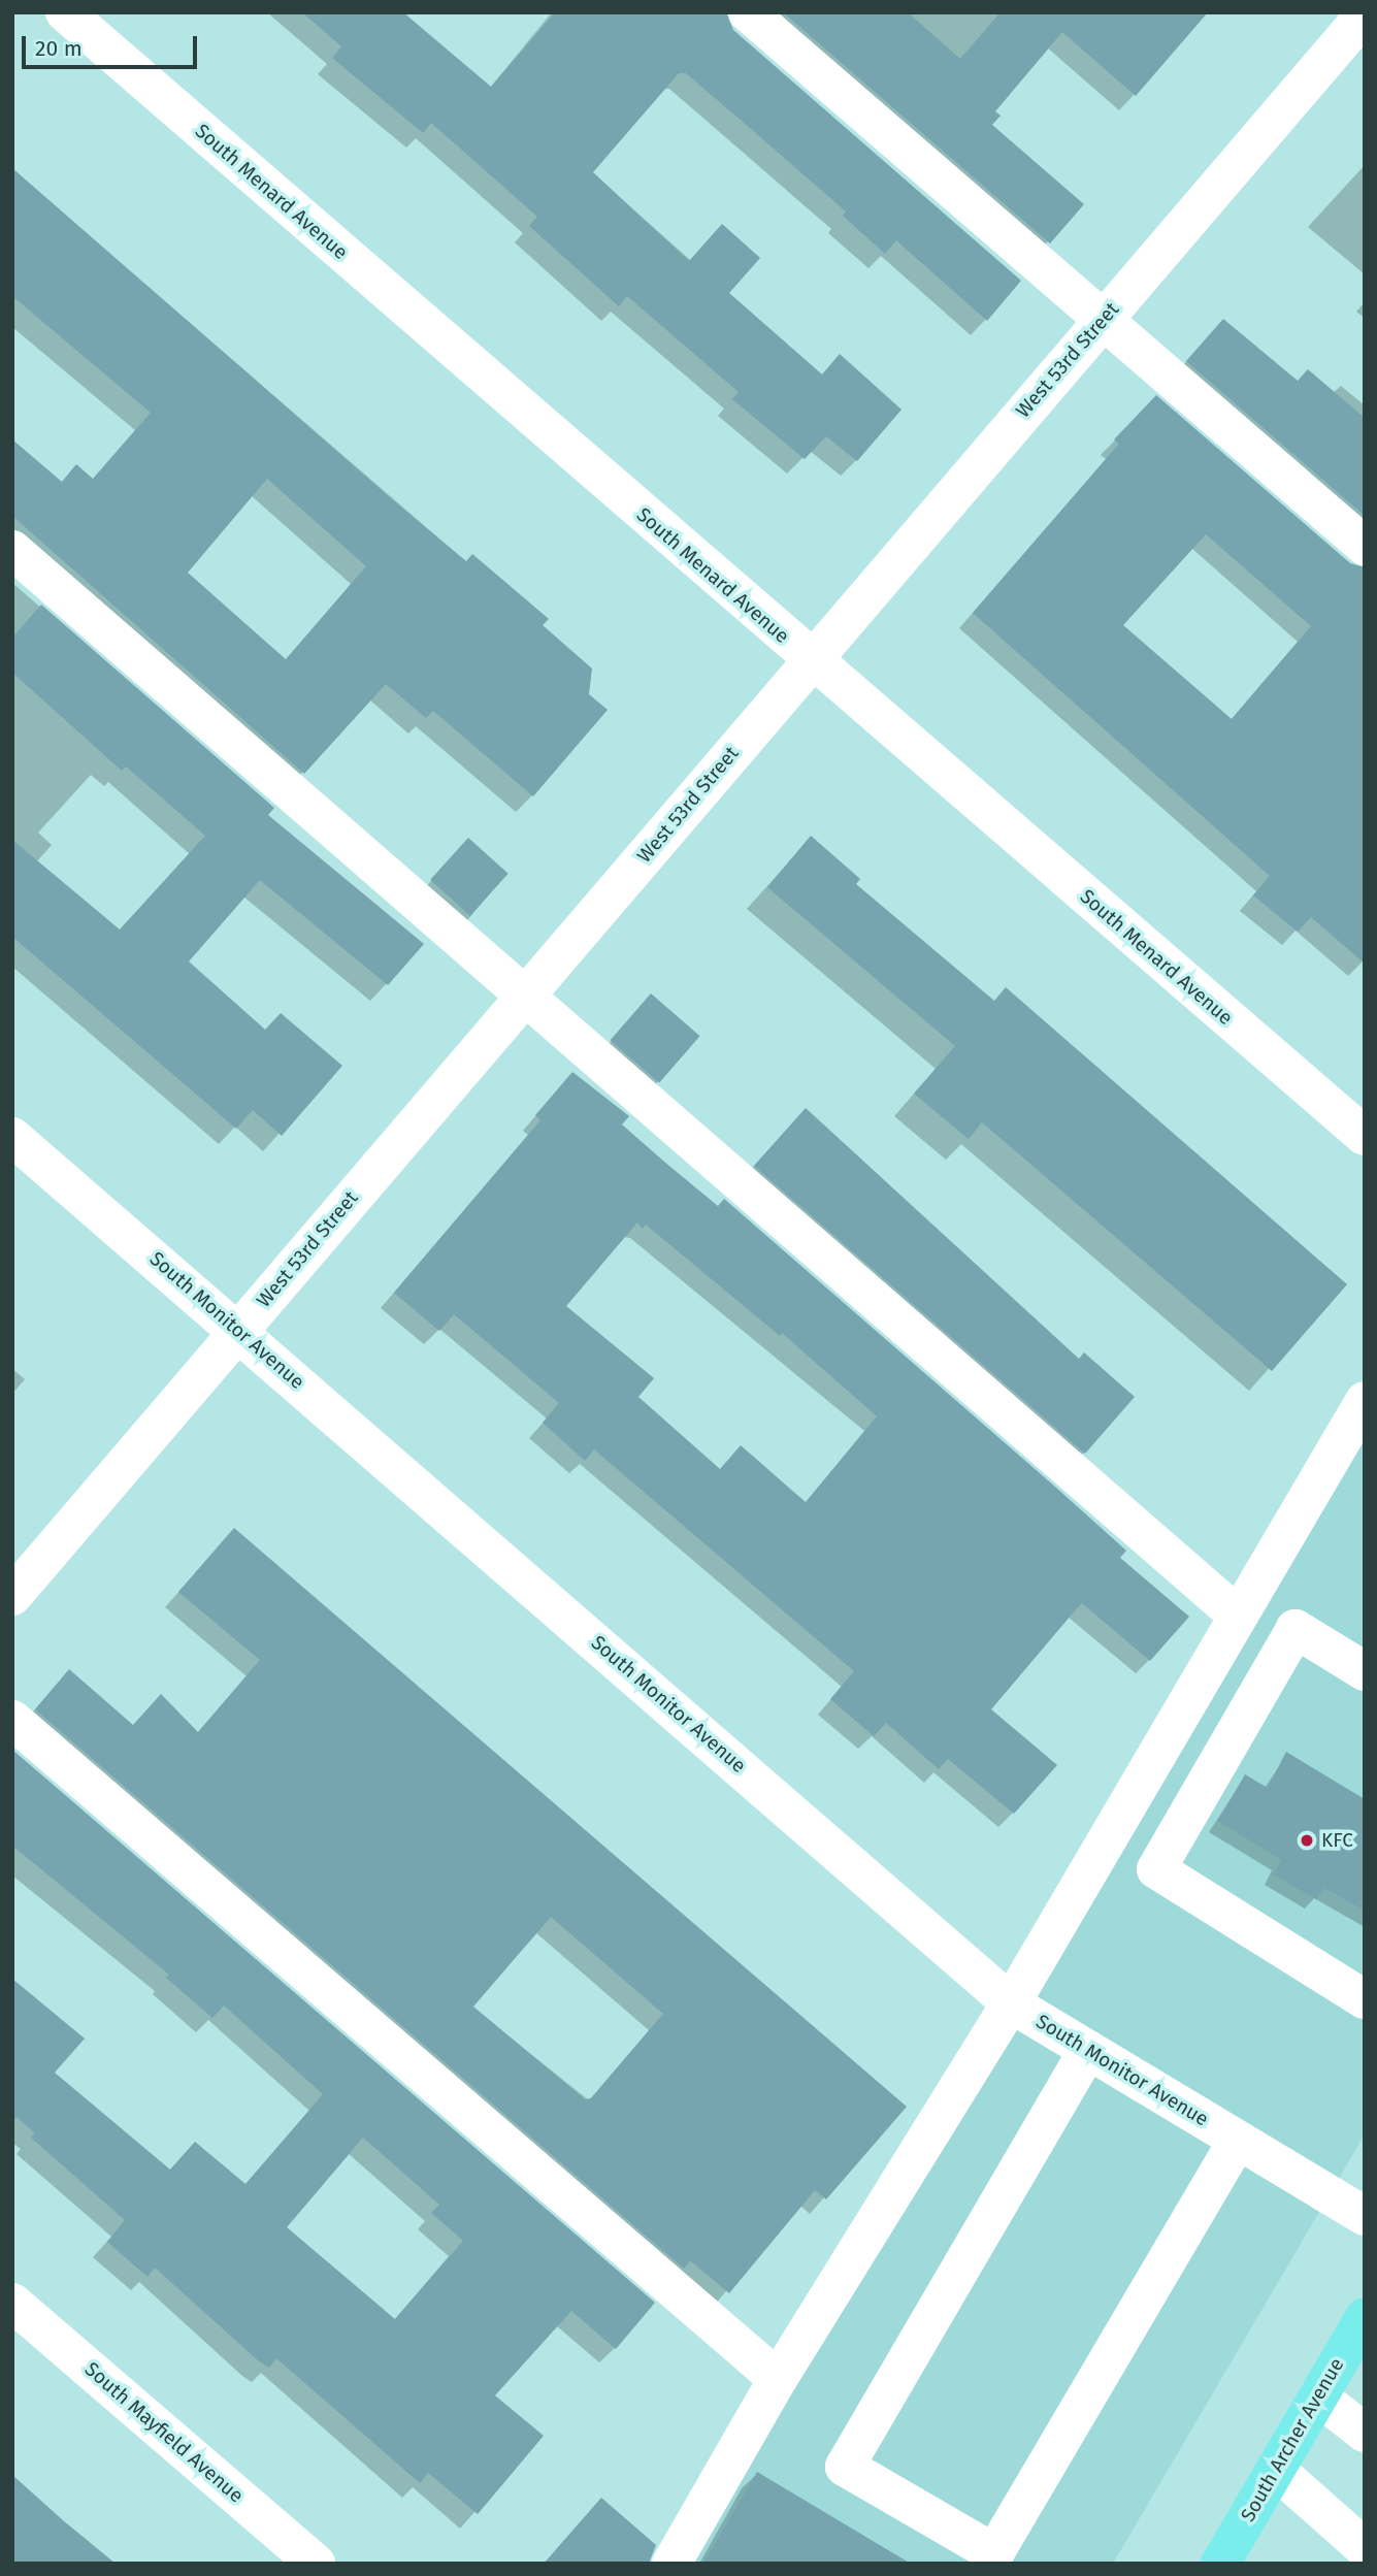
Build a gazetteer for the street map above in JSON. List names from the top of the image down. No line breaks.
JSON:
{"streets":{"main road":["South Archer Avenue"],"street":["South Menard Avenue","West 53rd Street","South Monitor Avenue","South Mayfield Avenue"]},"crossings":[["South Menard Avenue","West 53rd Street"],["West 53rd Street","South Monitor Avenue"]],"places":["KFC"],"scale_bar":"20 m"}
